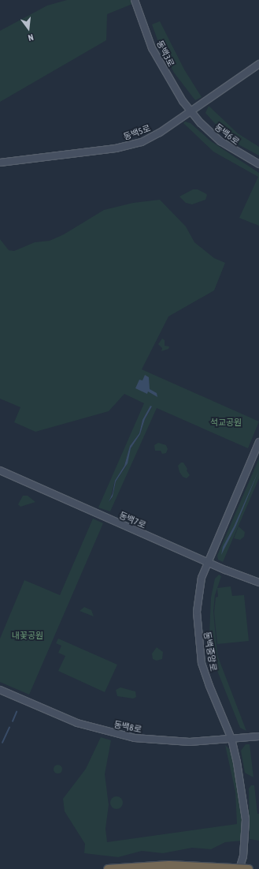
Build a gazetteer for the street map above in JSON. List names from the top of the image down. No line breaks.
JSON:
{"streets":{"street":["동백3로","동백5로","동백6로","동백7로","동백중앙로","동백8로"]},"crossings":[["동백3로","동백5로"],["동백3로","동백6로"],["동백5로","동백6로"],["동백7로","동백중앙로"],["동백중앙로","동백8로"]],"parks":["석교공원","내꽃공원"],"north":"bottom"}
